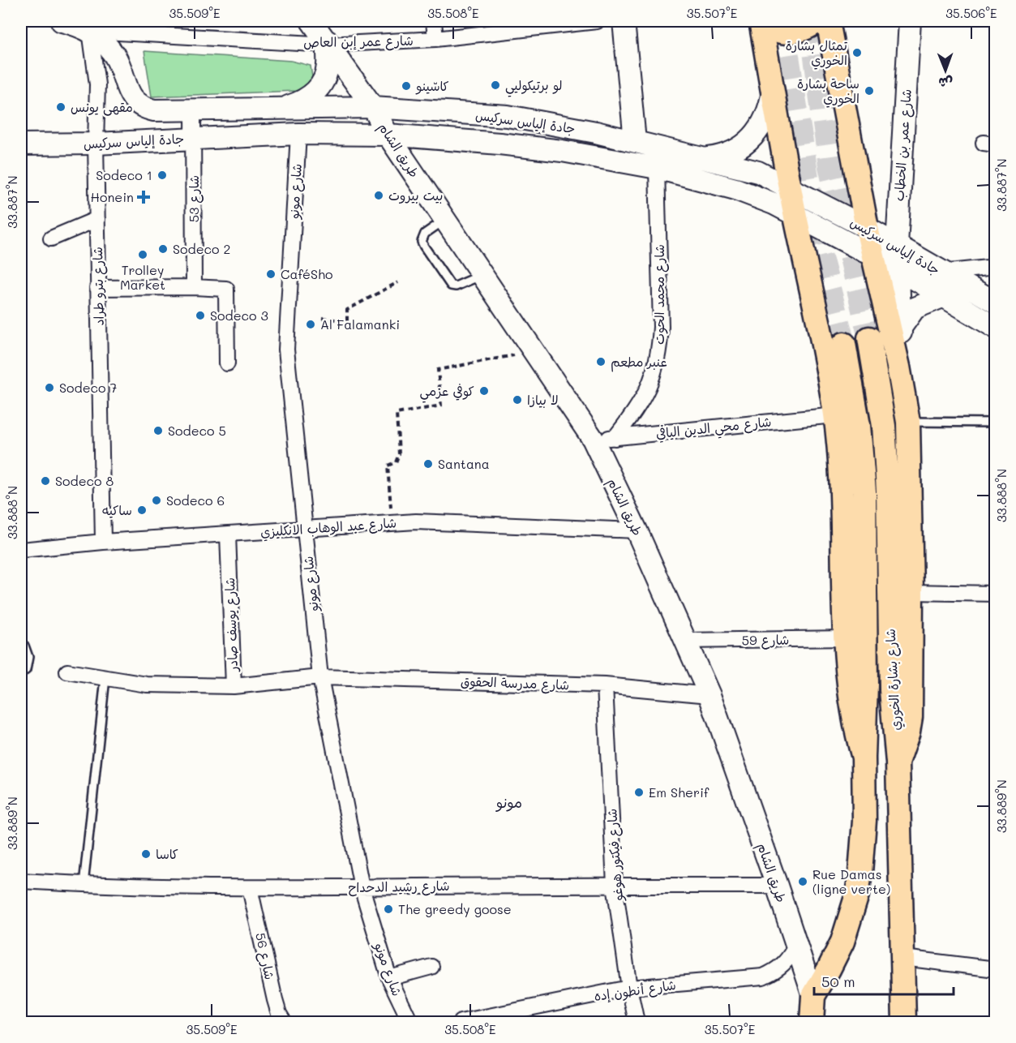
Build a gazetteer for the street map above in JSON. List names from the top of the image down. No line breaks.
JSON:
{"streets":{"main road":["جادة إلياس سركيس","شارع عمر بن الخطاب","طريق الشام","شارع بشارة الخوري"],"street":["شارع عمر إبن العاص","شارع مونو","شارع 53","شارع بترو طراد","شارع محمد الحوت","شارع محي الدين اليافي","شارع عبد الوهاب الانكليزي","شارع يوسف صادر","شارع 59","شارع مدرسة الحقوق","شارع فيكتور هوغو","شارع رشيد الدحداح","شارع 56","شارع أنطون إده"]},"crossings":[["شارع عمر إبن العاص","جادة إلياس سركيس"],["شارع عمر إبن العاص","طريق الشام"],["شارع عمر إبن العاص","شارع بترو طراد"],["جادة إلياس سركيس","شارع عمر بن الخطاب"],["جادة إلياس سركيس","طريق الشام"],["جادة إلياس سركيس","شارع مونو"],["جادة إلياس سركيس","شارع 53"],["جادة إلياس سركيس","شارع بترو طراد"],["جادة إلياس سركيس","شارع محمد الحوت"],["طريق الشام","شارع محي الدين اليافي"],["طريق الشام","شارع عبد الوهاب الانكليزي"],["طريق الشام","شارع 59"],["طريق الشام","شارع بشارة الخوري"],["طريق الشام","شارع مدرسة الحقوق"],["طريق الشام","شارع رشيد الدحداح"],["طريق الشام","شارع أنطون إده"],["شارع مونو","شارع عبد الوهاب الانكليزي"],["شارع مونو","شارع يوسف صادر"],["شارع مونو","شارع مدرسة الحقوق"],["شارع مونو","شارع رشيد الدحداح"],["شارع بترو طراد","شارع عبد الوهاب الانكليزي"],["شارع محمد الحوت","شارع محي الدين اليافي"],["شارع عبد الوهاب الانكليزي","شارع يوسف صادر"],["شارع يوسف صادر","شارع مدرسة الحقوق"],["شارع مدرسة الحقوق","شارع فيكتور هوغو"],["شارع فيكتور هوغو","شارع رشيد الدحداح"],["شارع فيكتور هوغو","شارع أنطون إده"],["شارع رشيد الدحداح","شارع 56"]],"districts":["مونو"],"places":{"other":["تمثال بشارة الخوري","لو برتيكوليي","كاسّينو","ساحة بشارة الخوري","مقهى يونس","Sodeco 1","بيت بيروت","Sodeco 2","Trolley Market","CaféSho","Sodeco 3","Al Falamanki","عنبر مطعم","Sodeco 7","كوفي عزمي","لا بيازا","Sodeco 5","Santana","Sodeco 8","Sodeco 6","ساكيه","Em Sherif","كاسا","Rue Damas (ligne verte)","The greedy goose"],"health":["Honein"]},"scale_bar":"50 m","north":"bottom","coordinates":["35.509°E","35.508°E","35.507°E","35.506°E","33.887°N","33.888°N","33.889°N"]}
